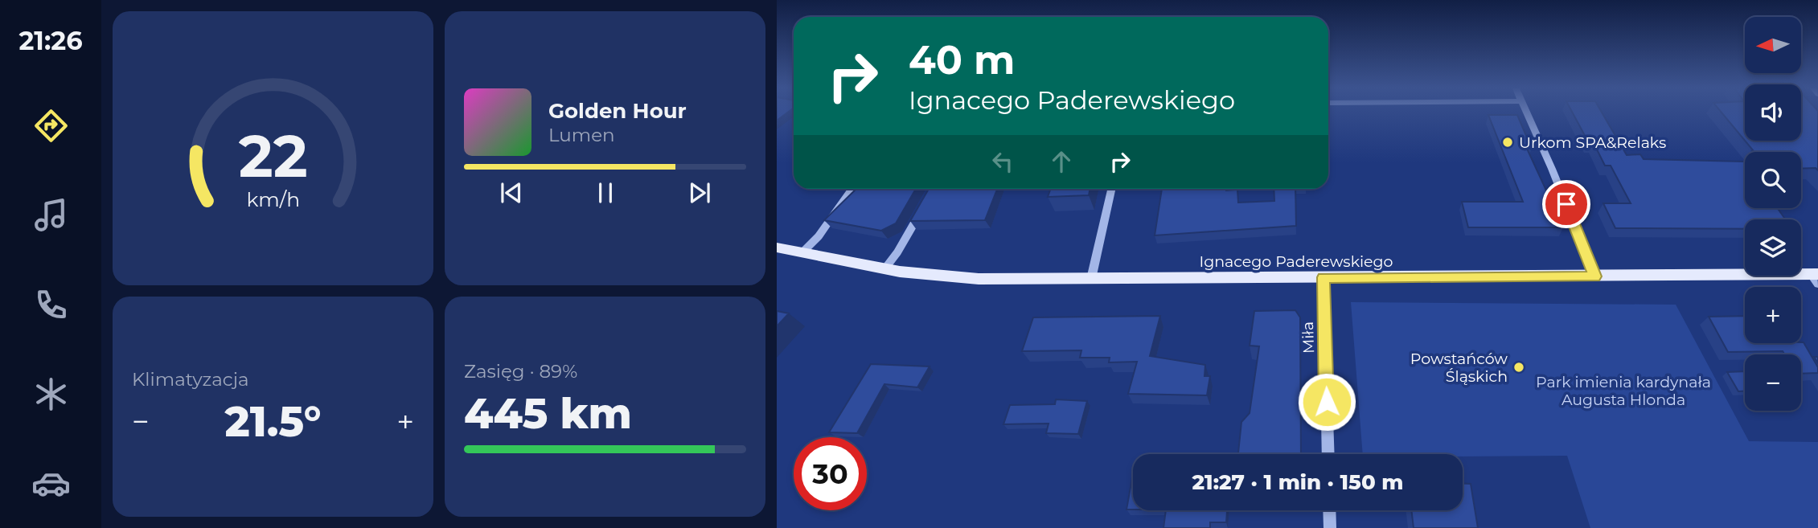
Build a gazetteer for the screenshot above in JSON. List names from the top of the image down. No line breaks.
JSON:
{"streets":{"main road":["Ignacego Paderewskiego"],"street":["Miła"]},"crossings":[["Ignacego Paderewskiego","Miła"]],"parks":["Park imienia kardynała Augusta Hlonda"],"places":["Urkom SPA&Relaks","Powstańców Śląskich"],"north":"left","page":{"tabs":"21:26","map_buttons":["+","−"],"turn":["40 m","Ignacego Paderewskiego"],"song":["Golden Hour","Lumen"],"tile":["Klimatyzacja",["Zasięg · 89%","445 km"]],"heat":["−","21.5°","+"],"limit":"30","trip":"21:27 · 1 min · 150 m","gauge":["22","km/h"]}}
